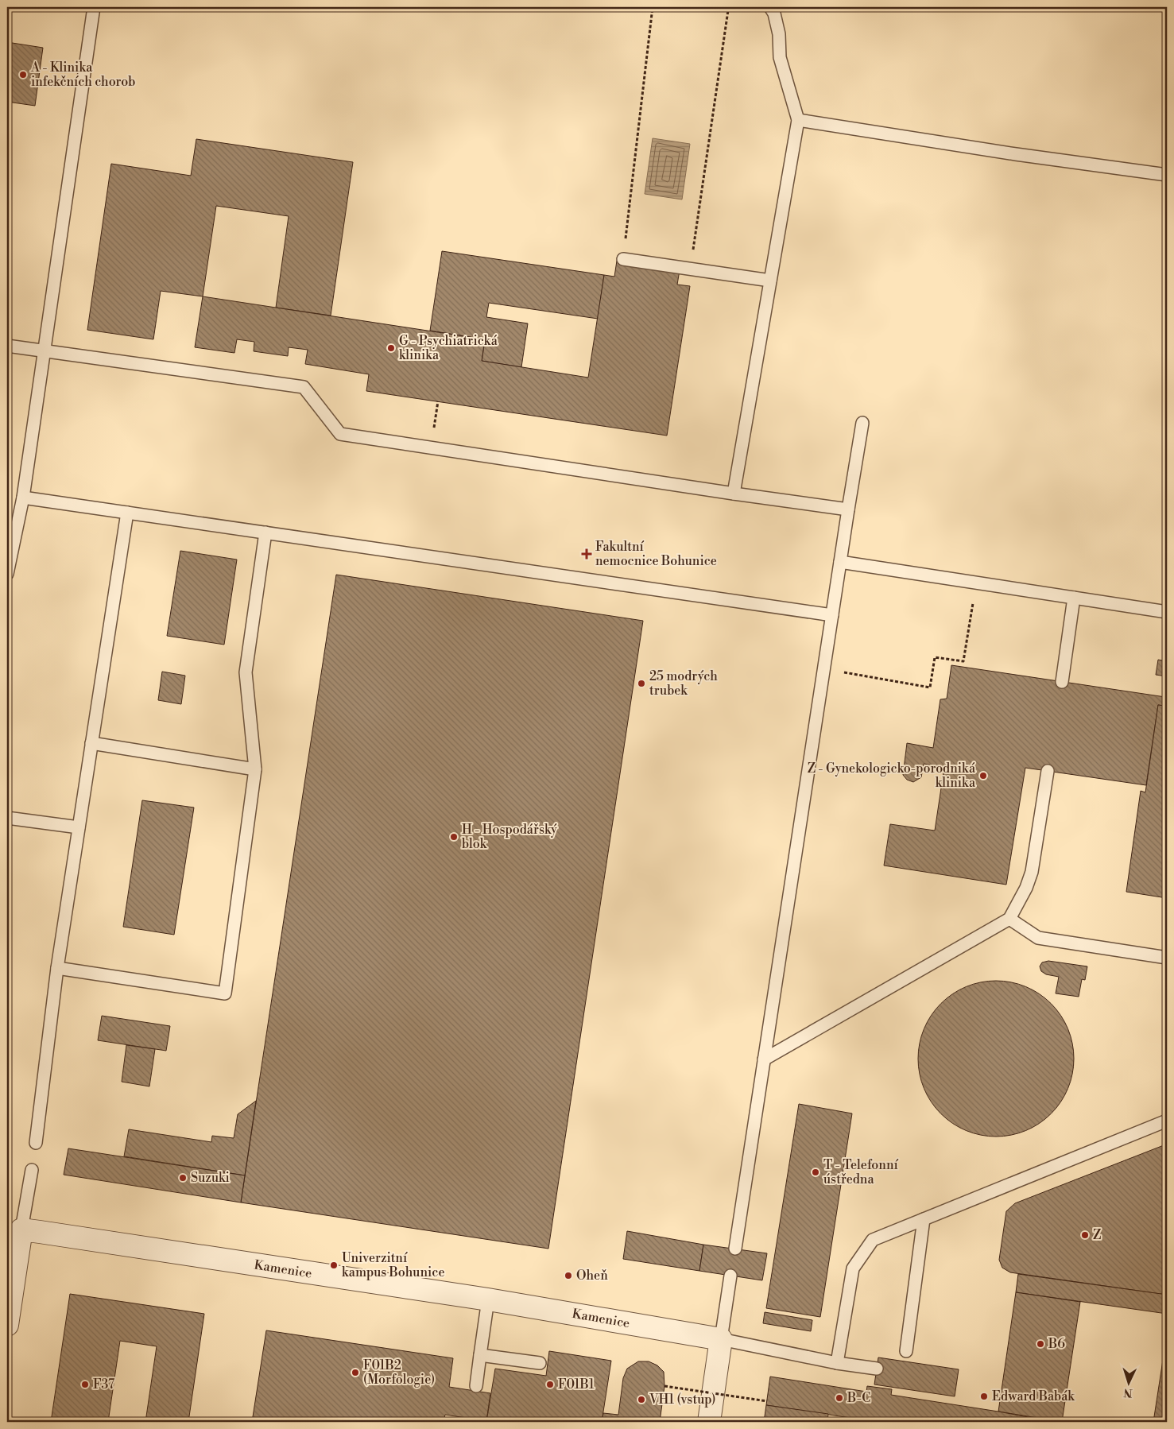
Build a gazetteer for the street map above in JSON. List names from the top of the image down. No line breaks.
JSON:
{"streets":{"street":["Kamenice"]},"places":{"other":["A - Klinika infekčních chorob","G - Psychiatrická klinika","25 modrých trubek","Z - Gynekologicko-porodniká klinika","H - Hospodářský blok","T - Telefonní ústředna","Suzuki","Z","Univerzitní kampus Bohunice","Oheň","B6","F01B2 (Morfologie)","F37","F01B1","Edward Babák","B-C","VH1 (vstup)"],"health":["Fakultní nemocnice Bohunice"]},"north":"bottom"}
